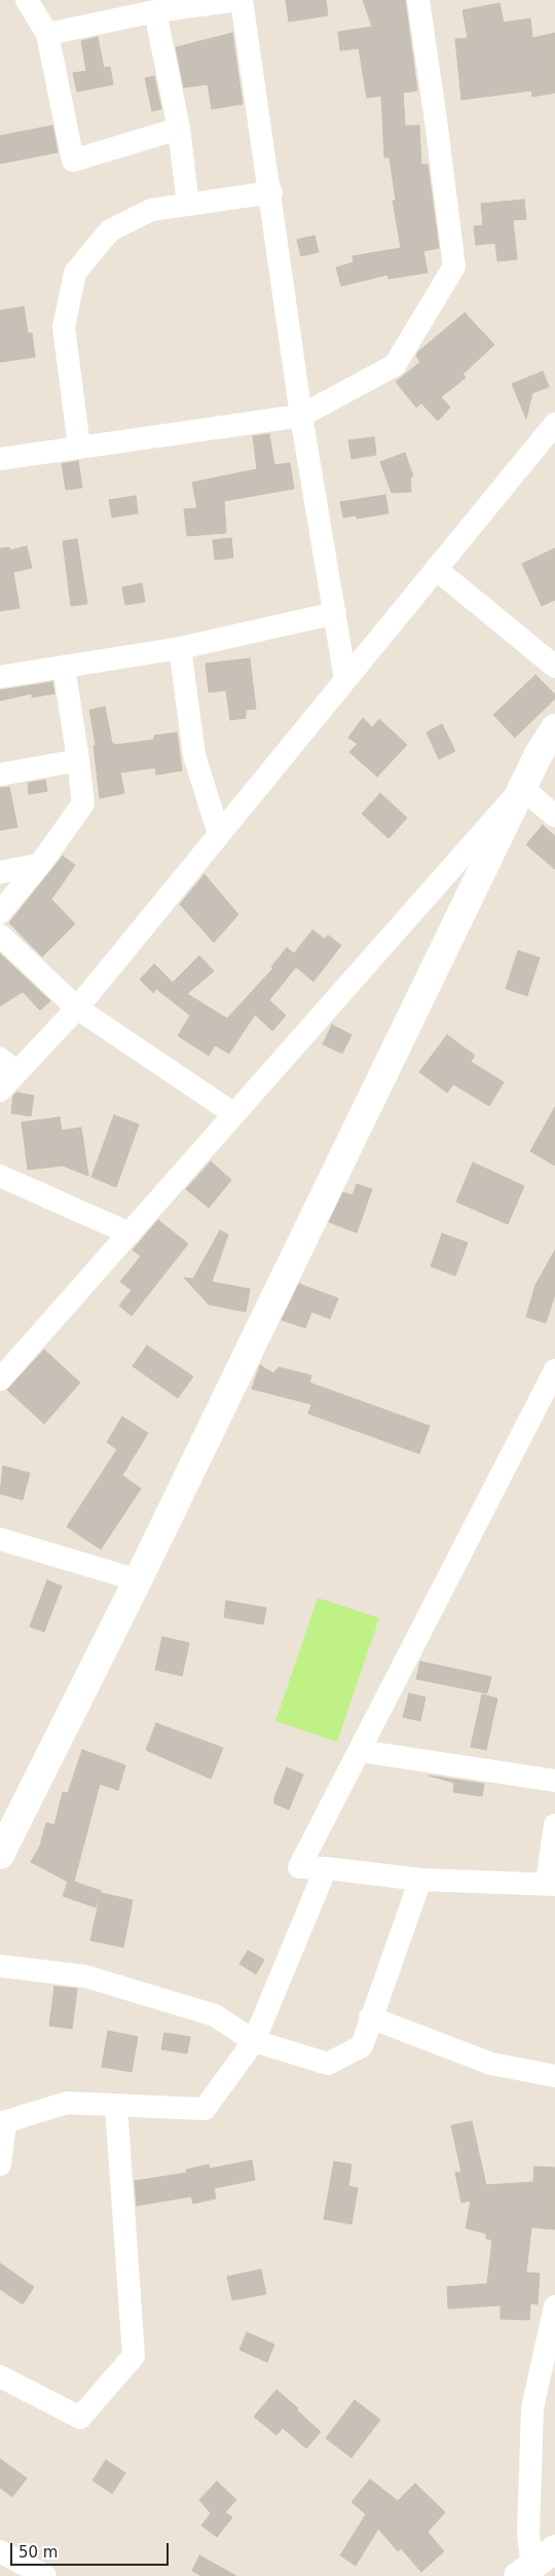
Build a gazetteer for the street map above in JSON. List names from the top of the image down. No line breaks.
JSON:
{"scale_bar":"50 m"}
